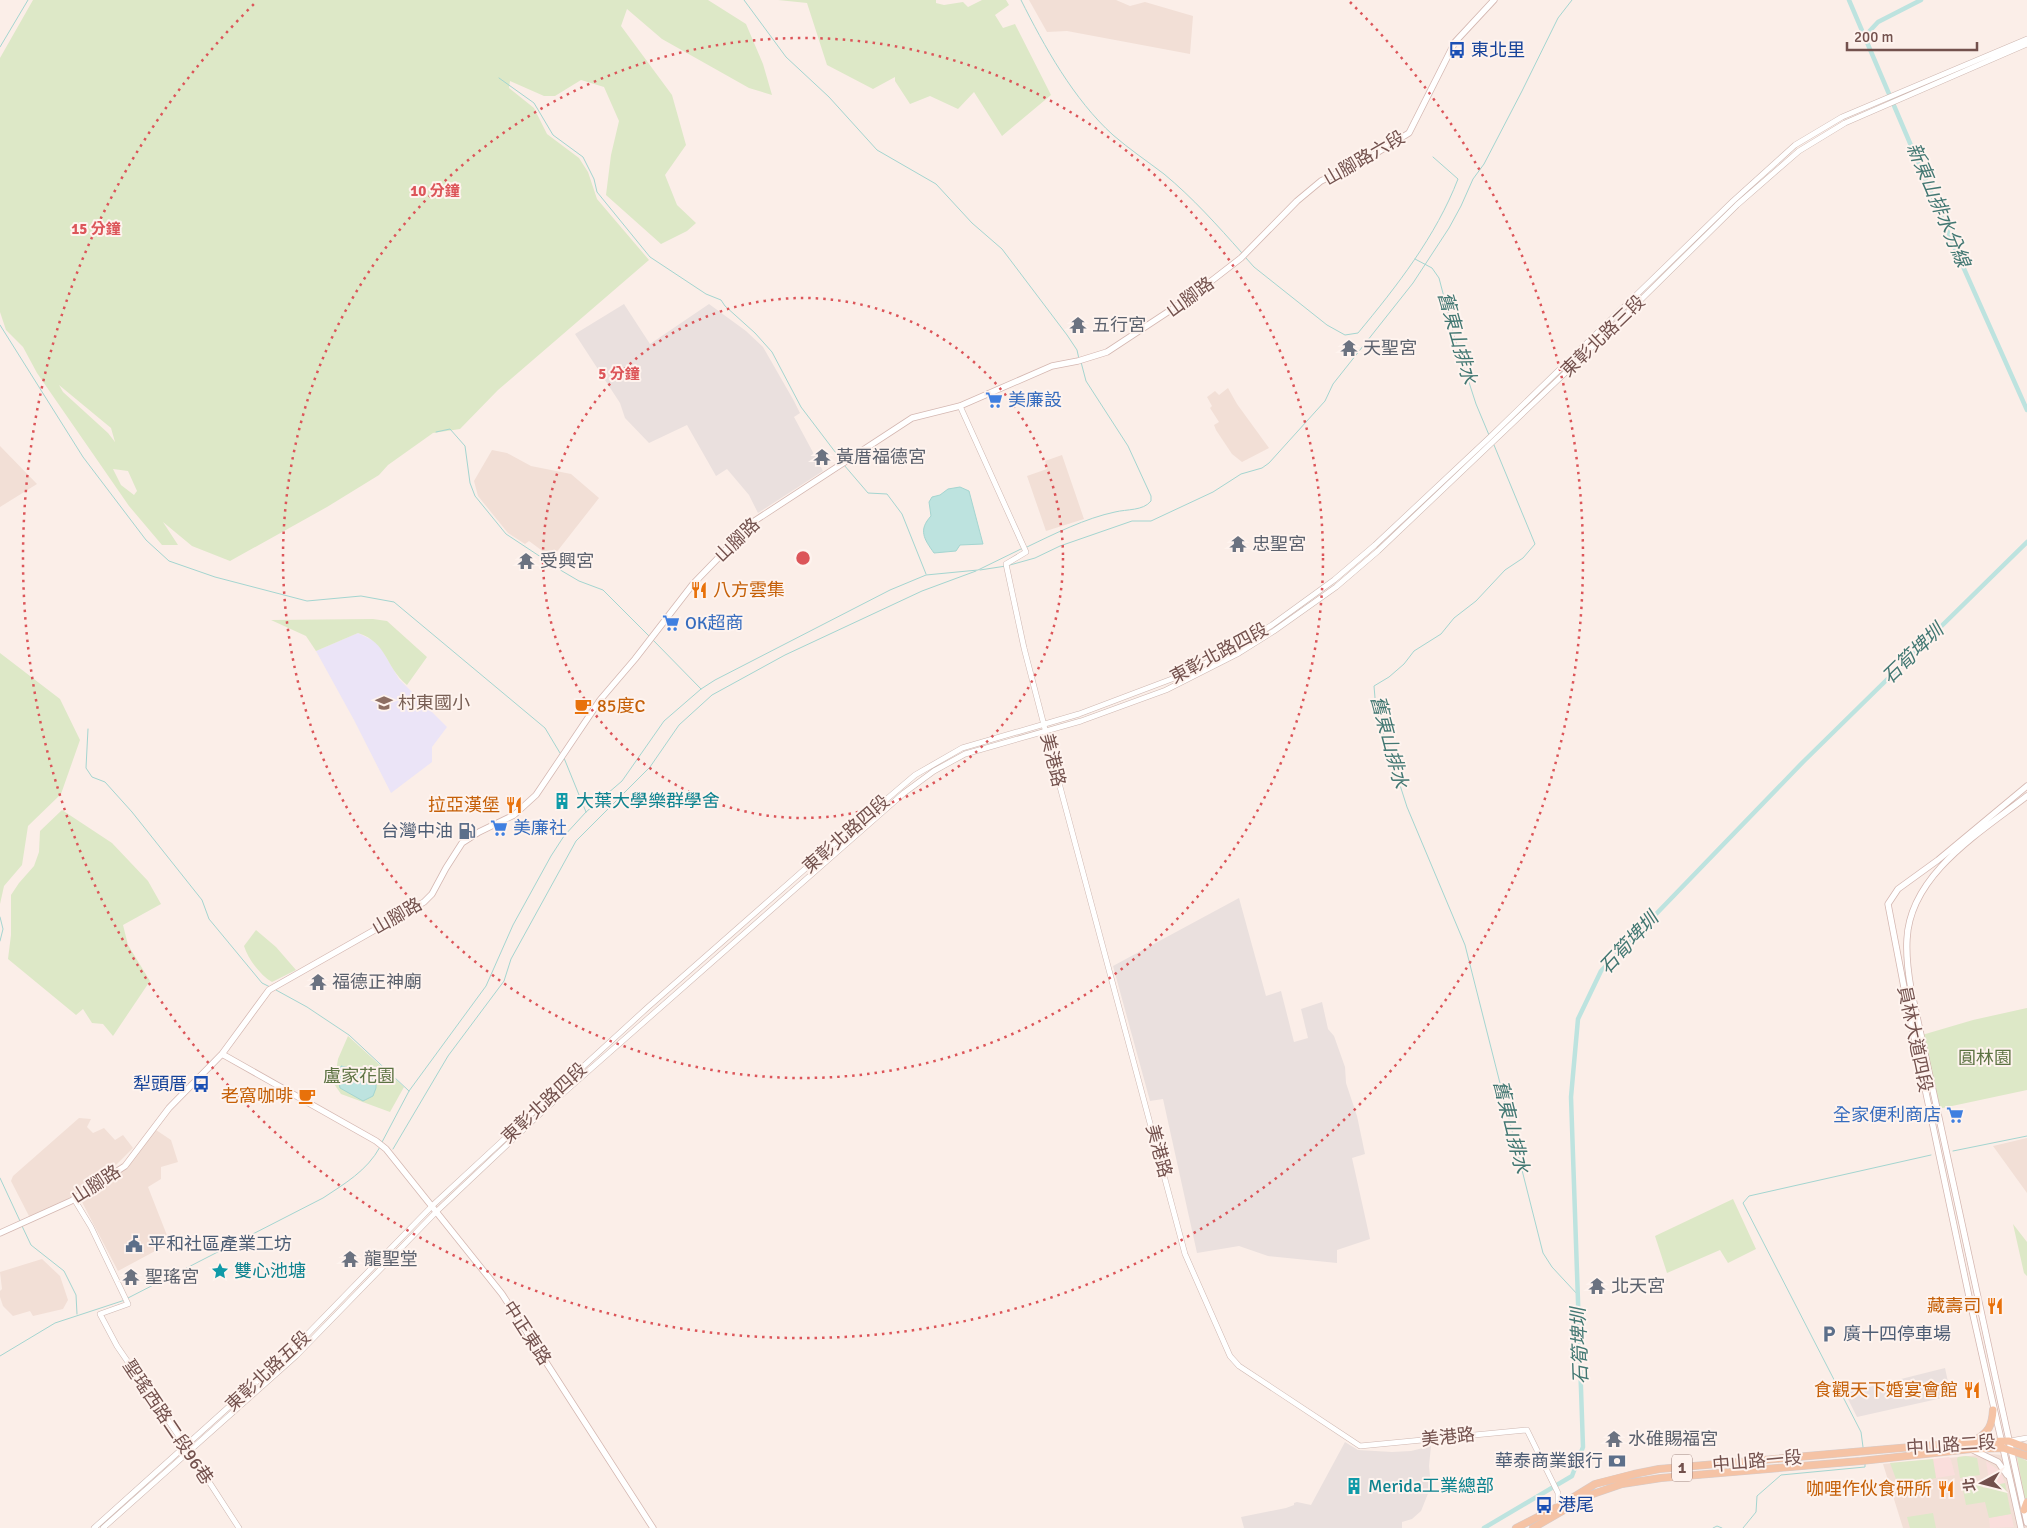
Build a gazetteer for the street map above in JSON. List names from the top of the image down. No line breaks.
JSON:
{"streets":{"main road":["山腳路六段","山腳路","員林大道四段","中正東路","中山路二段","中山路一段","1"],"street":["東彰北路三段","東彰北路四段","美港路","東彰北路五段","聖瑤西路二段96巷"]},"crossings":[["山腳路六段","山腳路"],["山腳路","美港路"],["山腳路","中正東路"],["山腳路","聖瑤西路二段96巷"],["東彰北路三段","東彰北路四段"],["東彰北路四段","美港路"],["東彰北路四段","中正東路"],["東彰北路四段","東彰北路五段"],["美港路","中山路一段"],["員林大道四段","中山路二段"],["員林大道四段","1"],["中正東路","東彰北路五段"],["東彰北路五段","聖瑤西路二段96巷"],["中山路二段","中山路一段"],["中山路二段","1"]],"water":["新東山排水分線","舊東山排水","石筍埤圳"],"parks":["圓林園","盧家花園"],"places":{"bus stop":["東北里","犁頭厝","港尾"],"temple":["五行宮","天聖宮","黃厝福德宮","忠聖宮","受興宮","福德正神廟","龍聖堂","聖瑤宮","北天宮","水碓賜福宮"],"supermarket":["美廉設","OK超商","美廉社","全家便利商店"],"restaurant":["八方雲集","拉亞漢堡","藏壽司","食觀天下婚宴會館","咖哩作伙食研所"],"school or university":["村東國小"],"cafe":["85度C","老窩咖啡"],"building":["大葉大學樂群學舍","Merida工業總部"],"fuel station":["台灣中油"],"public building":["平和社區產業工坊"],"place":["雙心池塘"],"parking":["廣十四停車場"],"bank":["華泰商業銀行"]},"scale_bar":"200 m","north":"left","rings":["10 分鐘","15 分鐘","5 分鐘"]}
